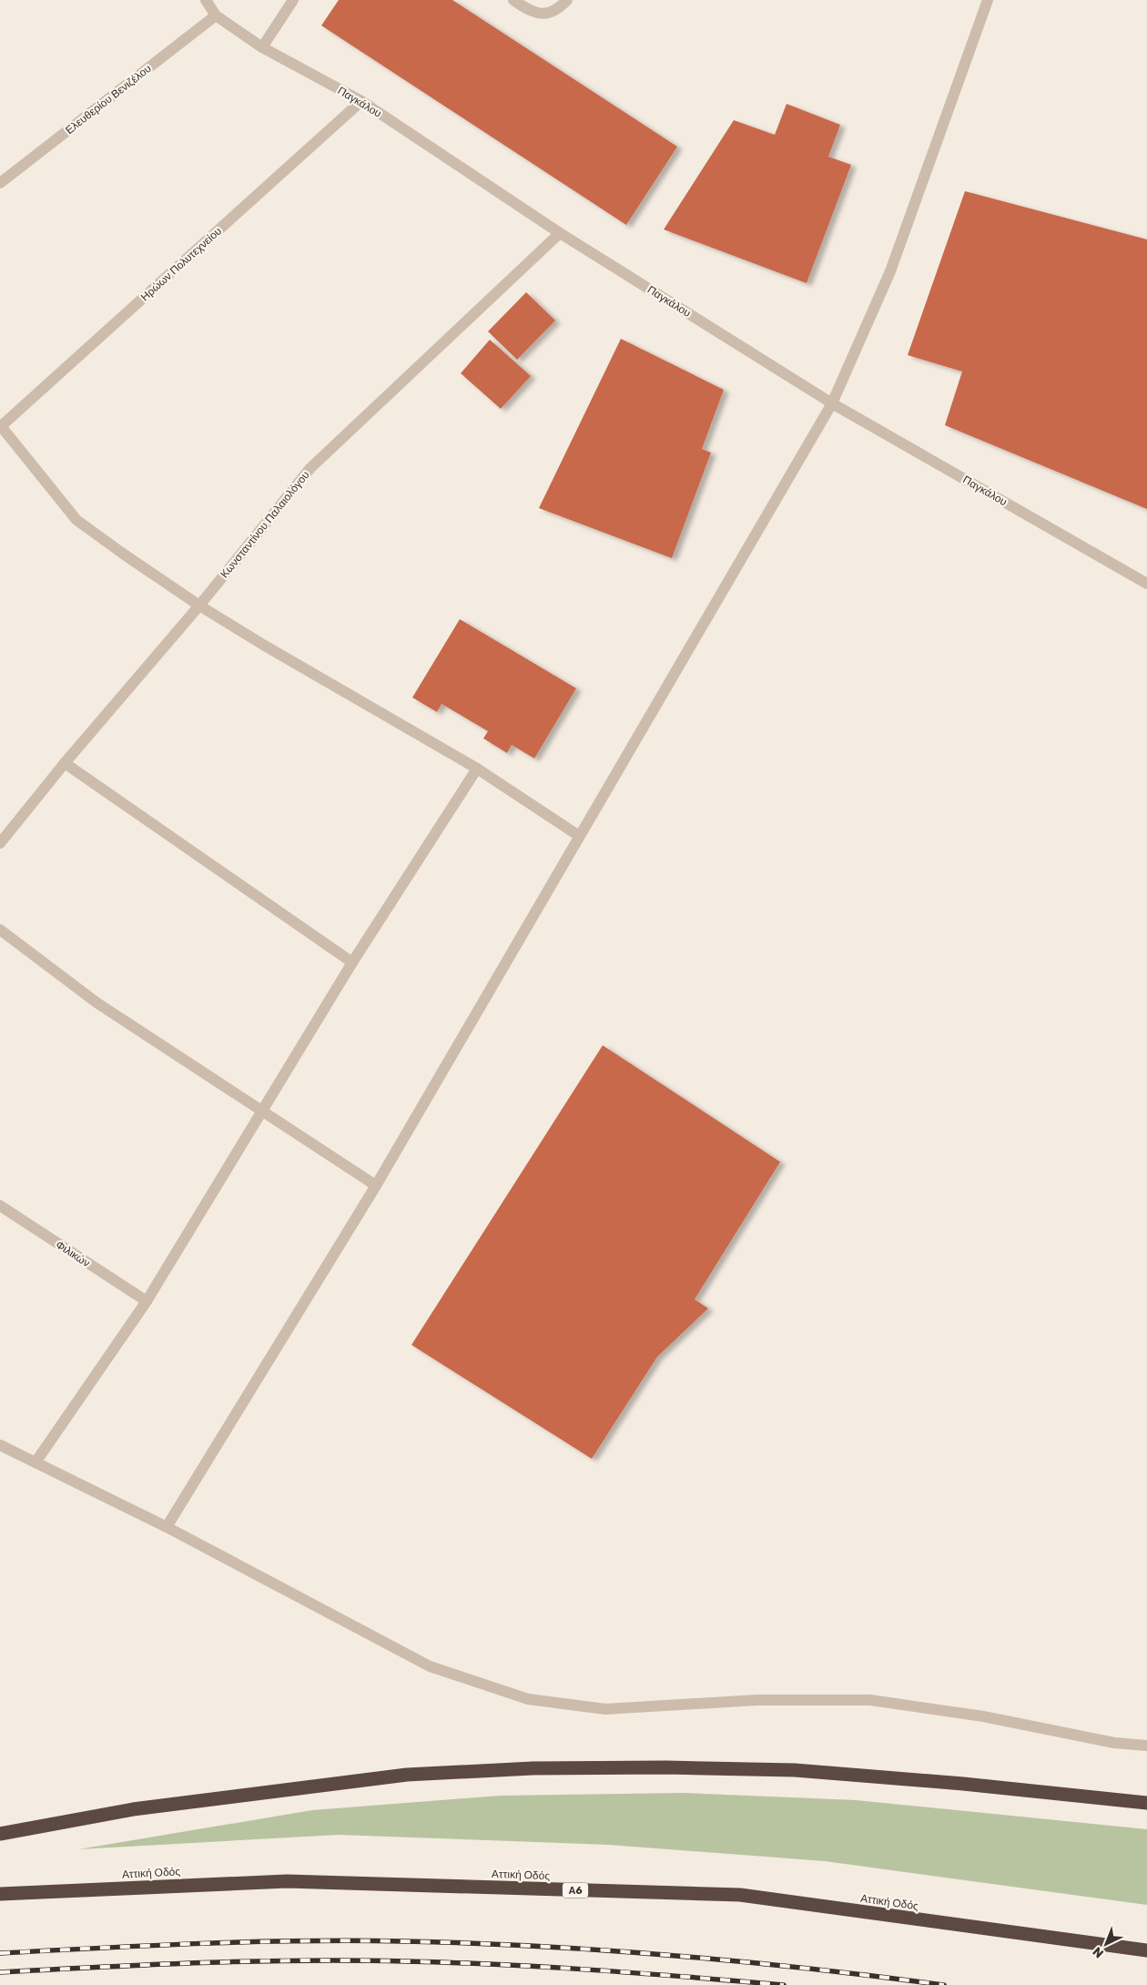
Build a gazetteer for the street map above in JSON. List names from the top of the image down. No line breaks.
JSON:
{"streets":{"highway":["Αττική Οδός","Α6"],"street":["Ελευθερίου Βενιζέλου","Παγκάλου","Ηρώων Πολυτεχνείου","Κωνσταντίνου Παλαιολόγου","Φιλικών"]},"crossings":[["Ελευθερίου Βενιζέλου","Παγκάλου"],["Παγκάλου","Ηρώων Πολυτεχνείου"],["Παγκάλου","Κωνσταντίνου Παλαιολόγου"]],"north":"bottom left"}
